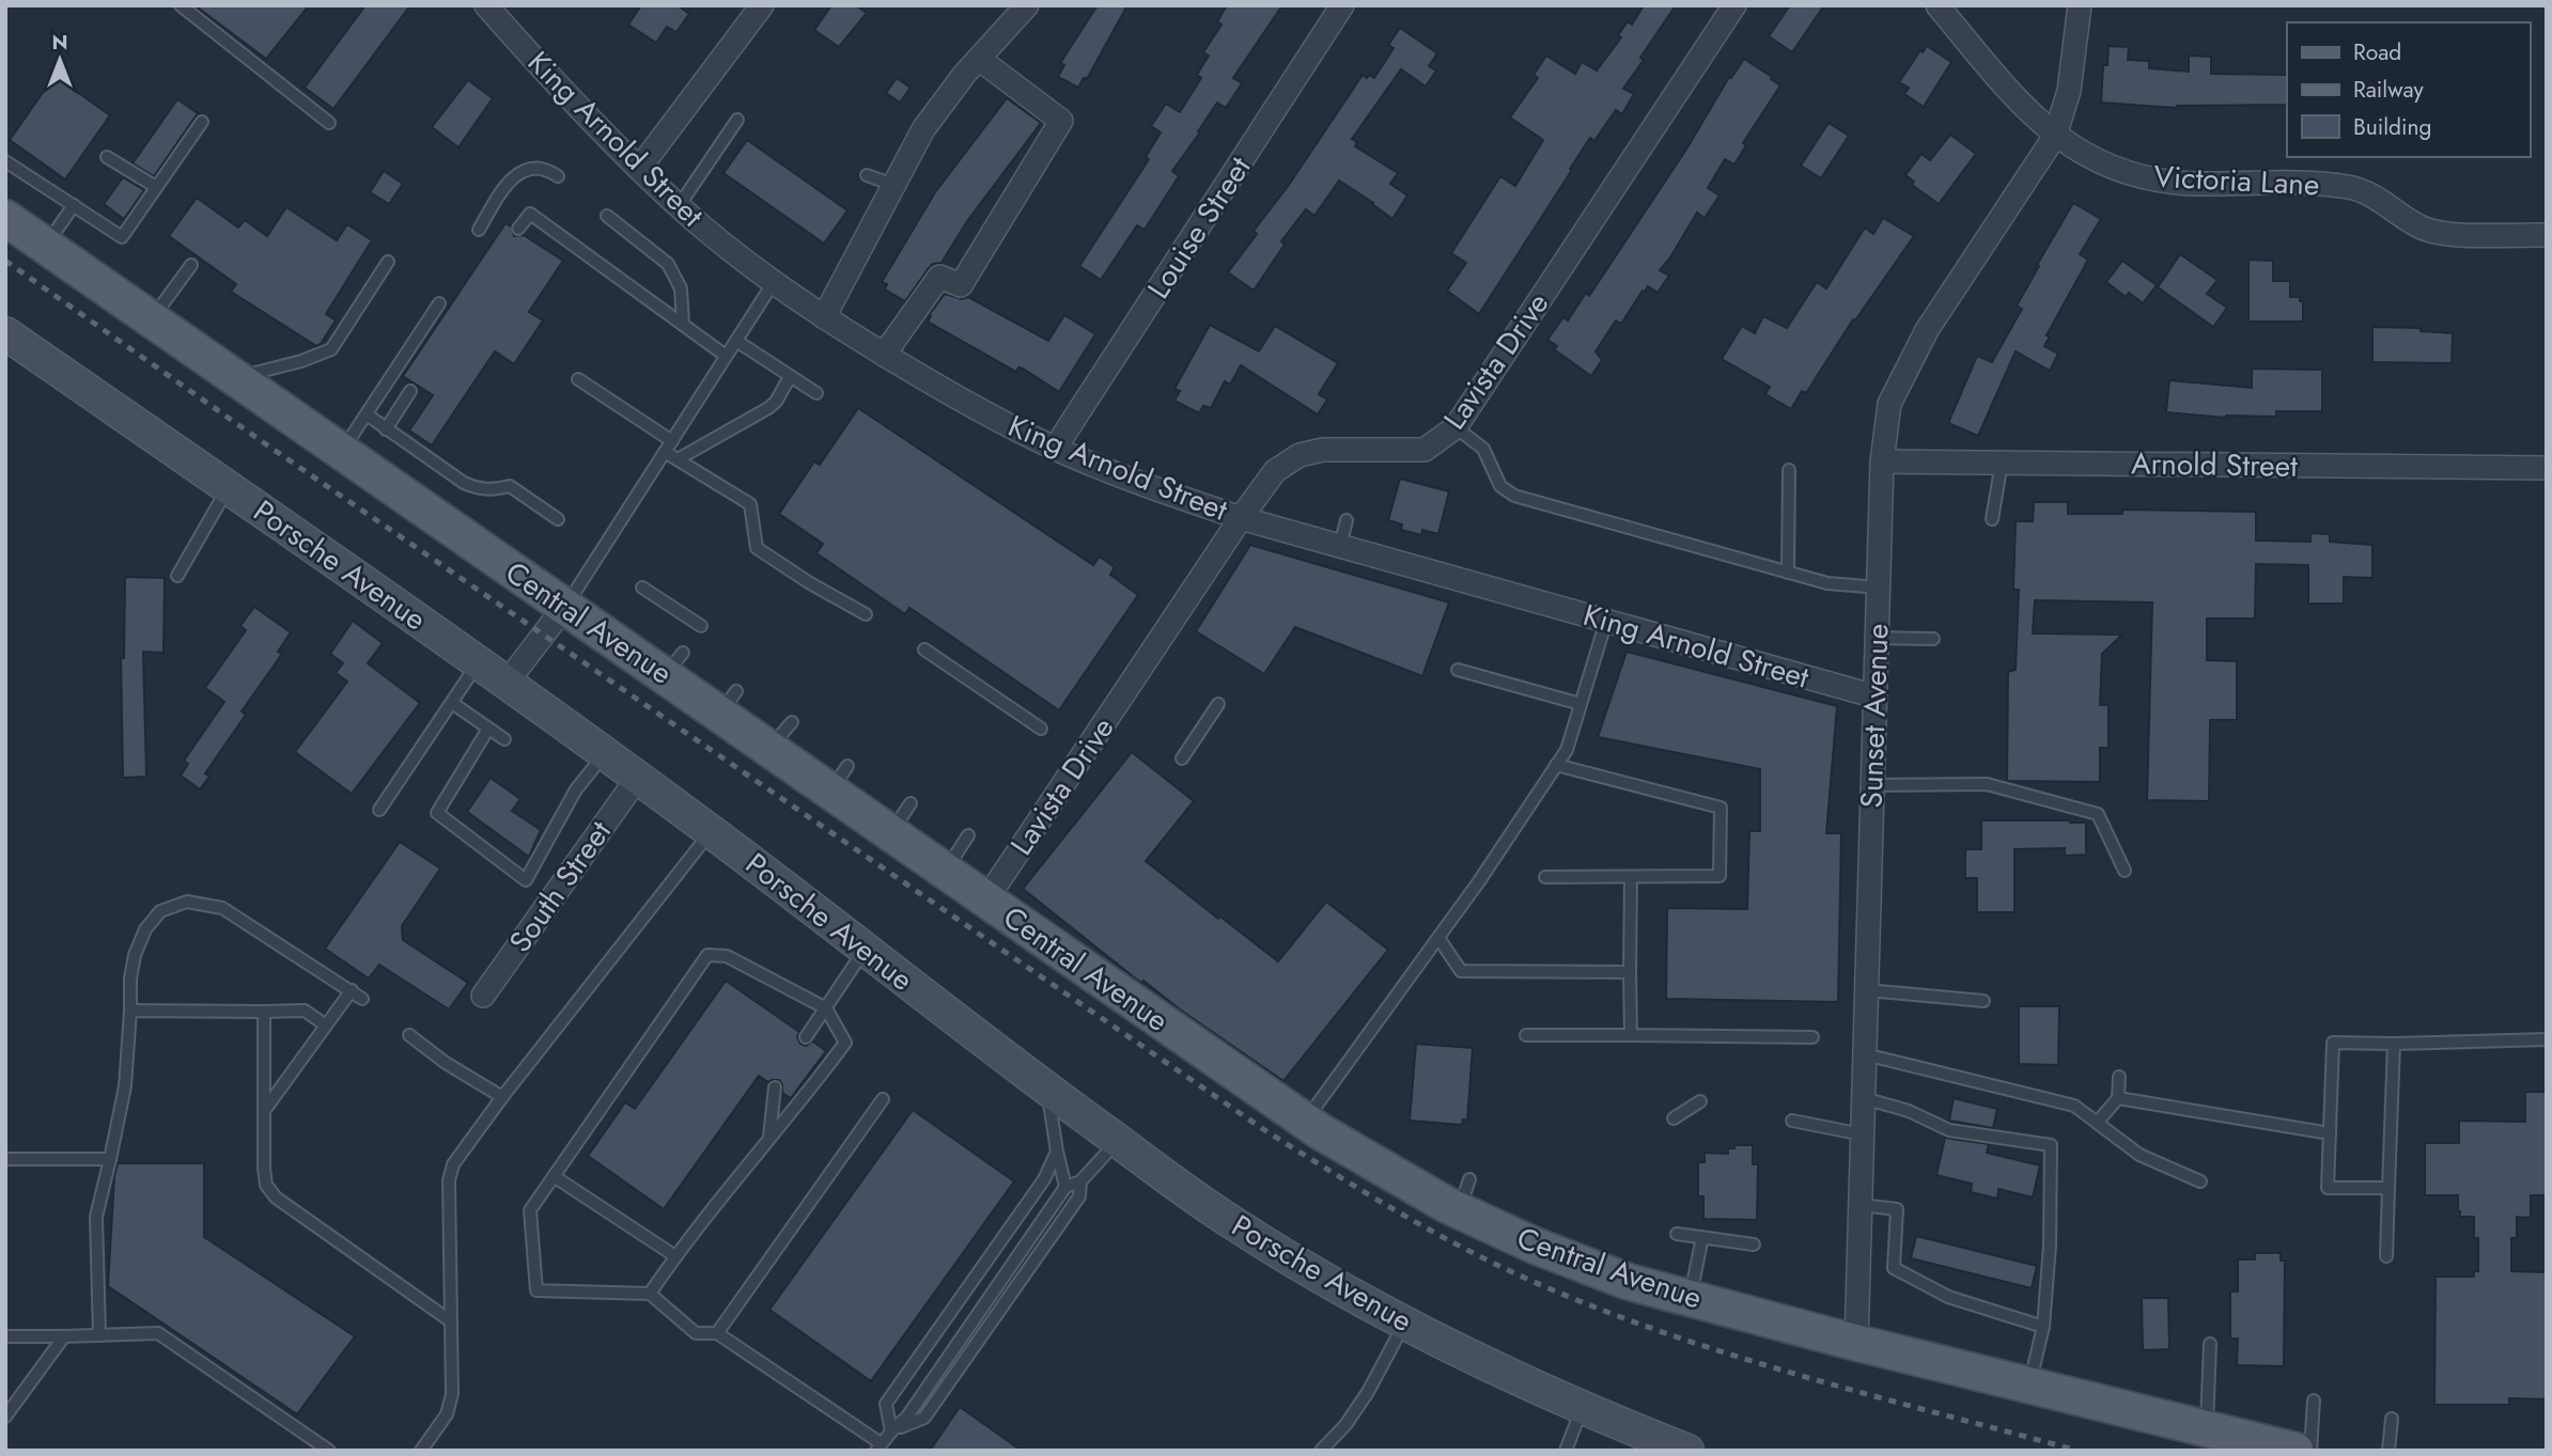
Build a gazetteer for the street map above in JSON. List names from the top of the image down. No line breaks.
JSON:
{"streets":{"main road":["Central Avenue"],"street":["King Arnold Street","Victoria Lane","Louise Street","Lavista Drive","Arnold Street","Porsche Avenue","Sunset Avenue","South Street"]},"crossings":[["King Arnold Street","Louise Street"],["King Arnold Street","Lavista Drive"],["King Arnold Street","Sunset Avenue"],["Victoria Lane","Sunset Avenue"],["Lavista Drive","Central Avenue"],["Arnold Street","Sunset Avenue"],["Porsche Avenue","South Street"],["Central Avenue","Sunset Avenue"]],"legend":["Road","Railway","Building"],"north":"top"}
